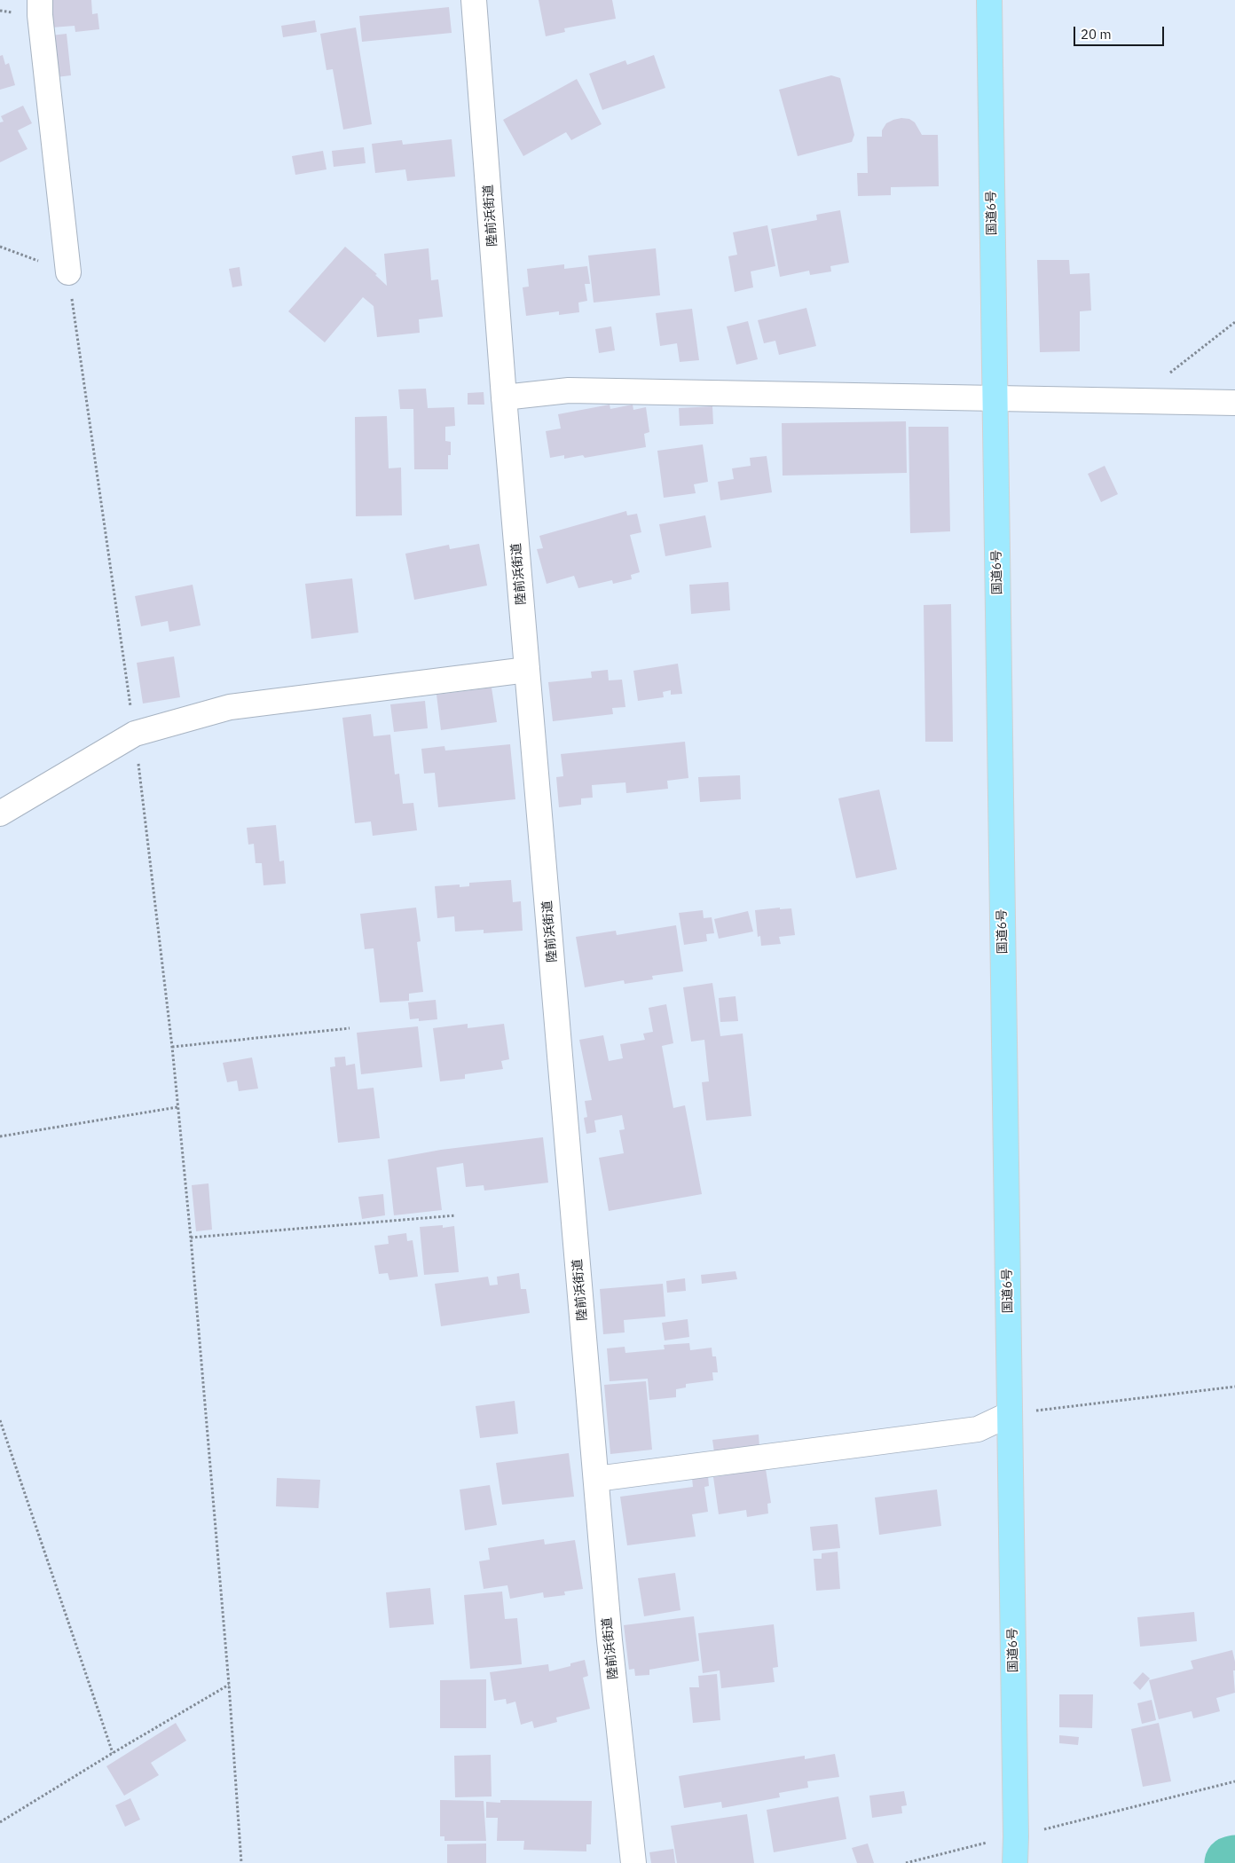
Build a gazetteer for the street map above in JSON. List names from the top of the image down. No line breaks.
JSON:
{"streets":{"highway":["国道6号"],"street":["陸前浜街道"]},"scale_bar":"20 m"}
